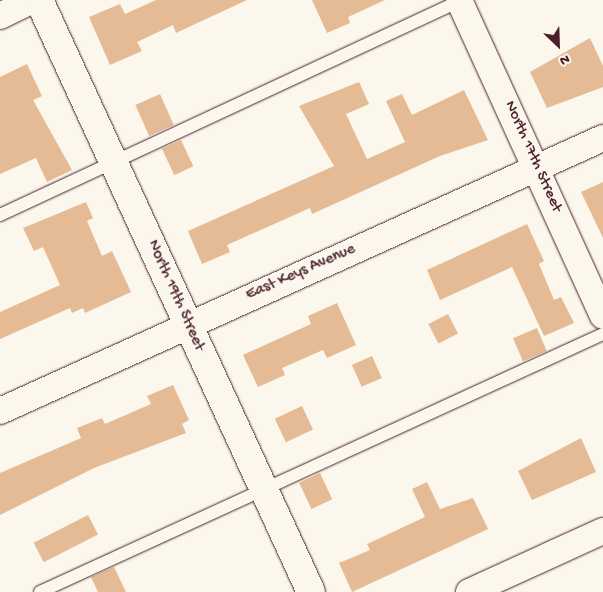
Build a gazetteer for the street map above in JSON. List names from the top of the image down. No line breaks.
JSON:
{"streets":{"street":["North 17th Street","East Keys Avenue","North 19th Street"]},"crossings":[["North 17th Street","East Keys Avenue"],["East Keys Avenue","North 19th Street"]],"north":"bottom right"}
